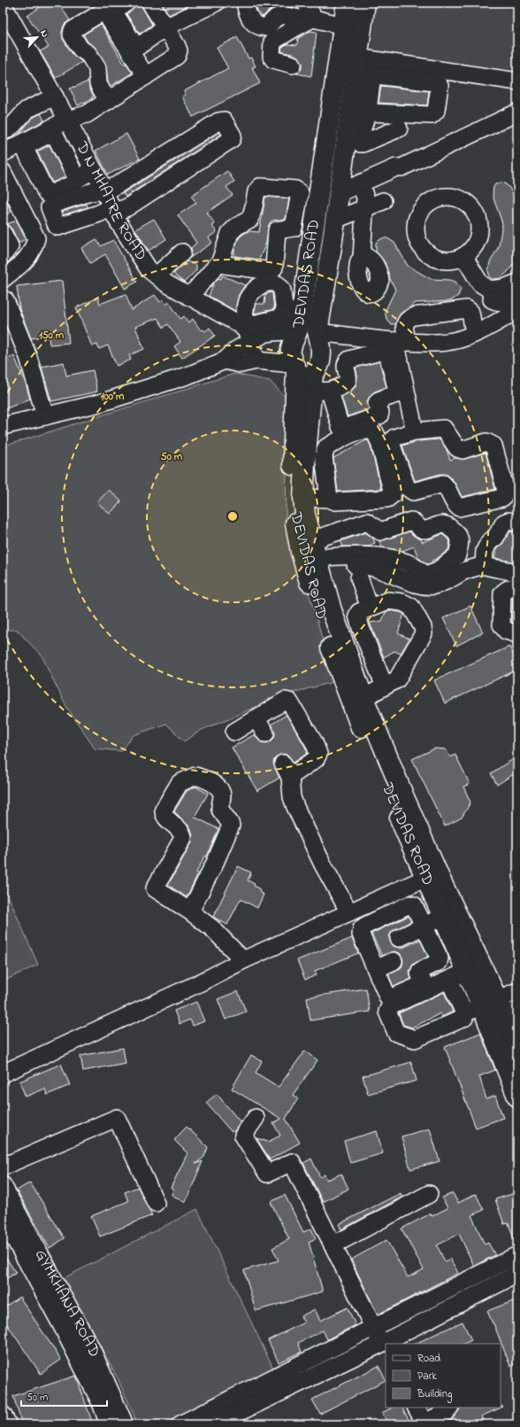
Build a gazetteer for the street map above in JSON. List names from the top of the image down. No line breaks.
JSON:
{"streets":{"main road":["DEVIDAS ROAD"],"street":["D N MHATRE ROAD","GYMKHANA ROAD"]},"legend":["Road","Park","Building"],"scale_bar":"50 m","north":"top right","rings":["150 m","100 m","50 m"]}
